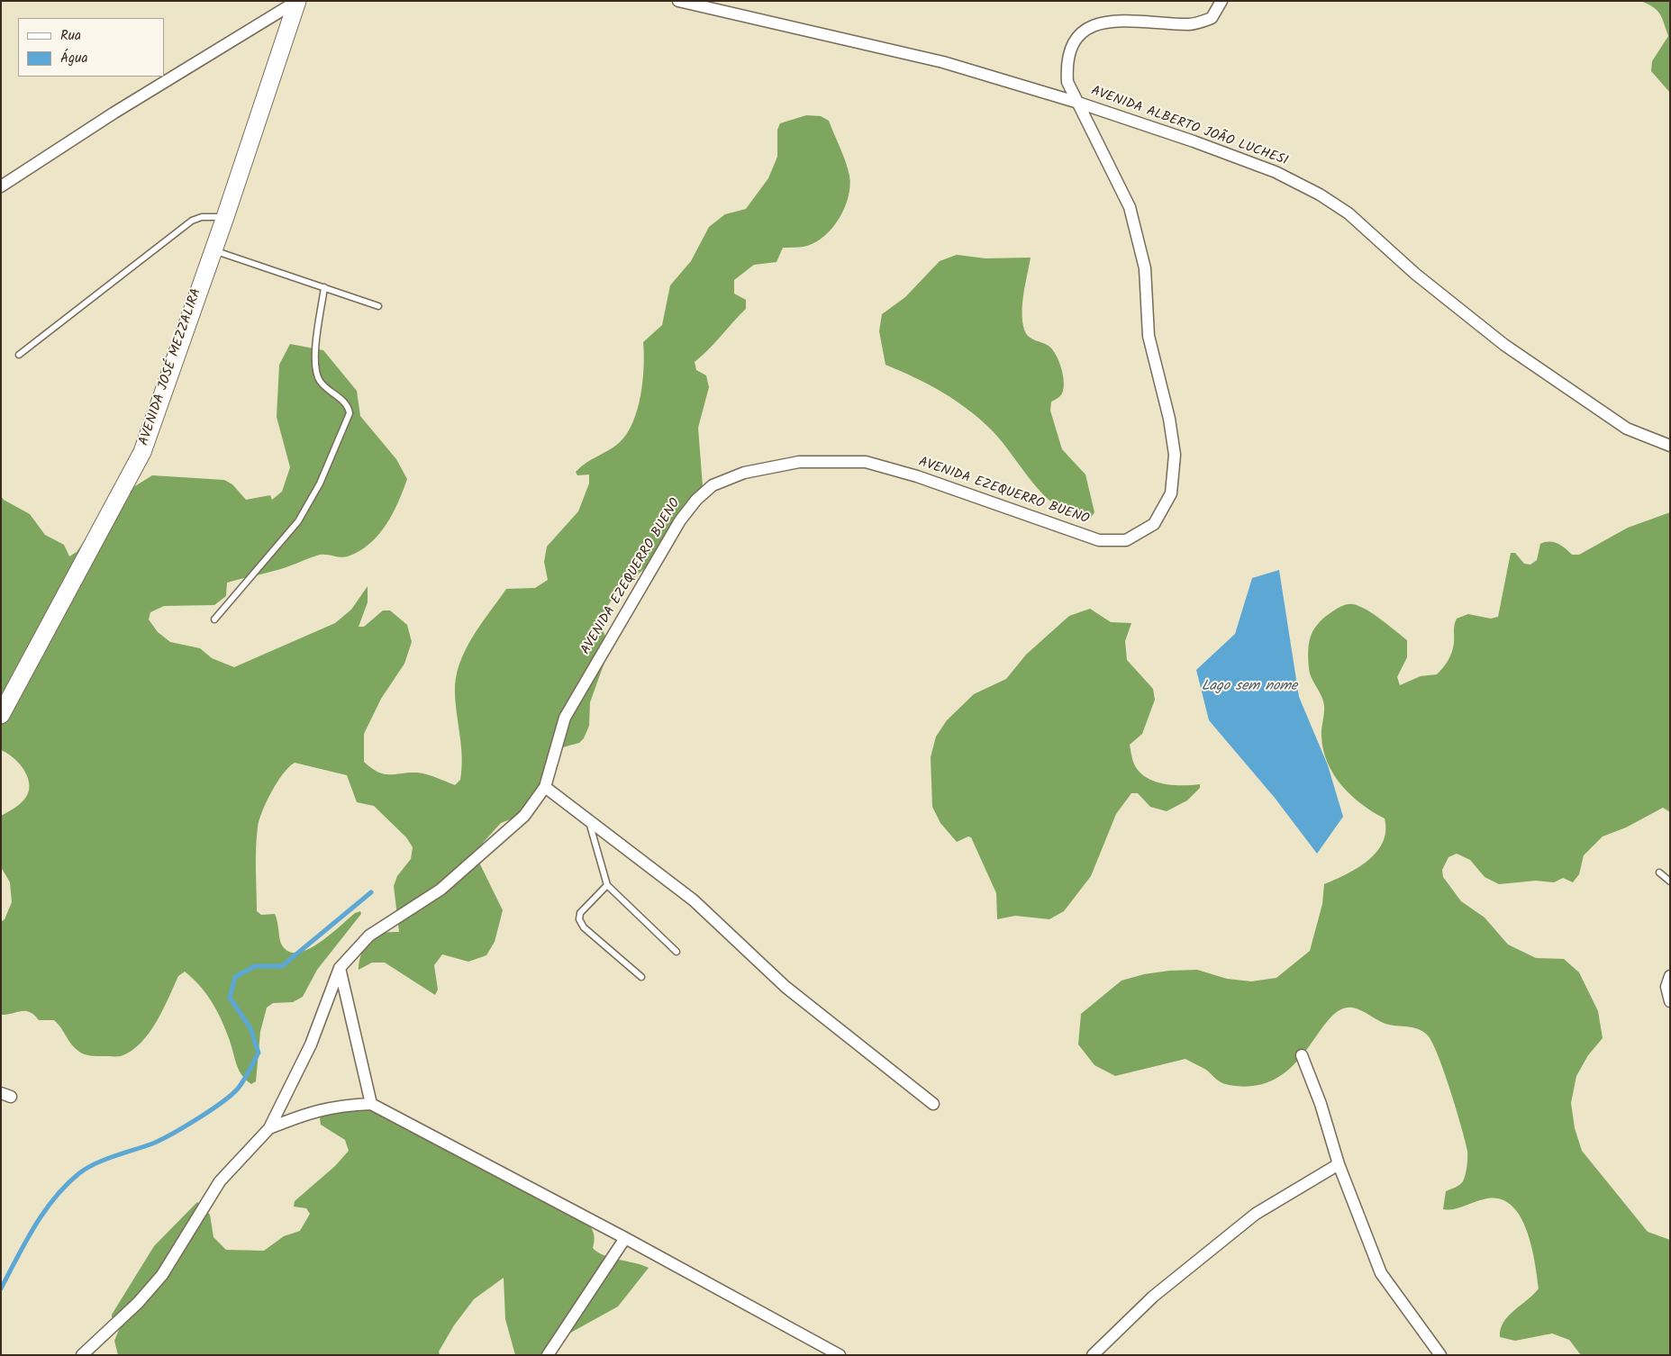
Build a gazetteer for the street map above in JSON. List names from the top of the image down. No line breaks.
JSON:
{"streets":{"main road":["AVENIDA JOSÉ MEZZALIRA"],"street":["AVENIDA ALBERTO JOÃO LUCHESI","AVENIDA EZEQUERRO BUENO"]},"crossings":[["AVENIDA ALBERTO JOÃO LUCHESI","AVENIDA EZEQUERRO BUENO"]],"water":["Lago sem nome"],"legend":["Rua","Água"]}
